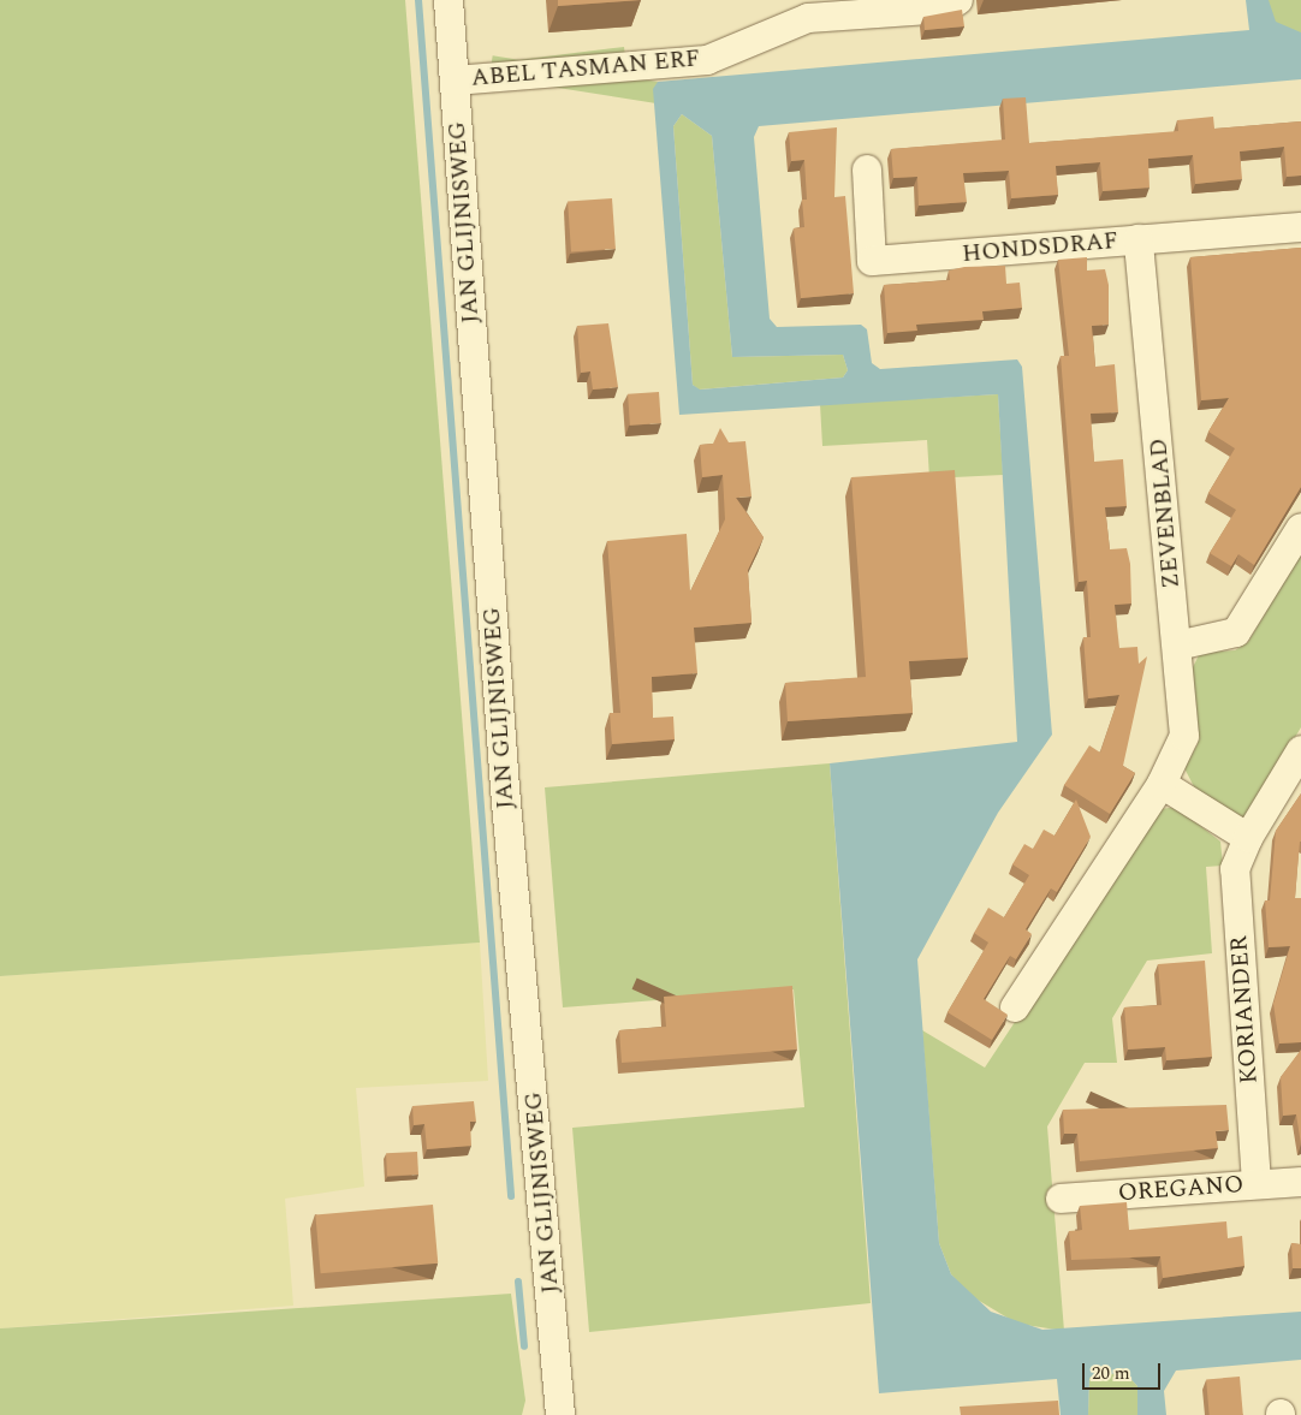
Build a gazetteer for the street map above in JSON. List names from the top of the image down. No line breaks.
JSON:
{"streets":{"street":["ABEL TASMAN ERF","JAN GLIJNISWEG","HONDSDRAF","ZEVENBLAD","KORIANDER","OREGANO"]},"crossings":[["ABEL TASMAN ERF","JAN GLIJNISWEG"],["HONDSDRAF","ZEVENBLAD"],["KORIANDER","OREGANO"]],"scale_bar":"20 m"}
